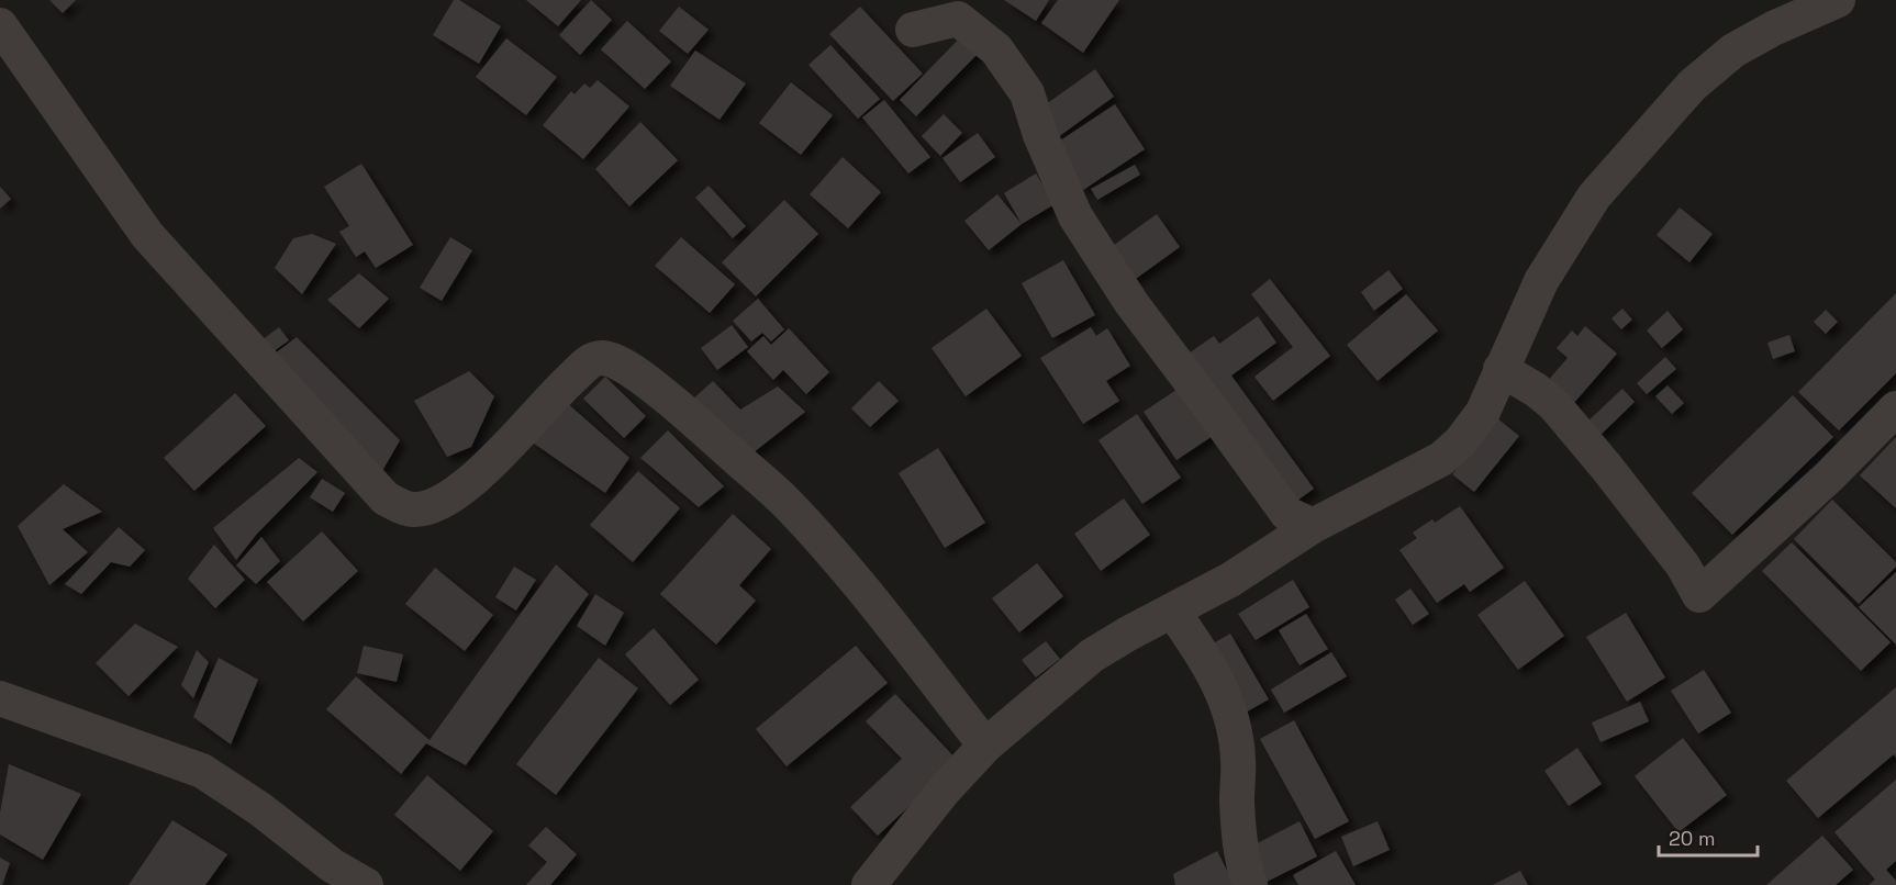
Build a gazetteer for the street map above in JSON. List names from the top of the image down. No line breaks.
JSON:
{"scale_bar":"20 m"}
